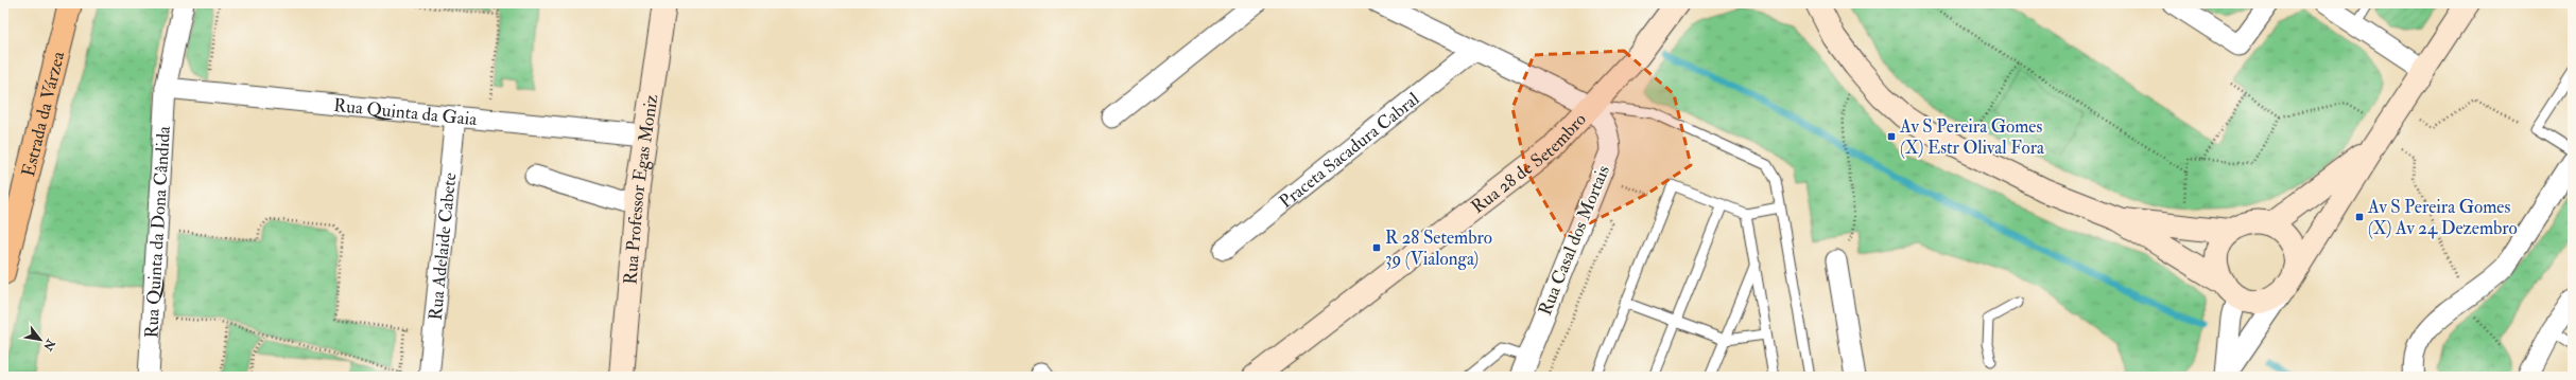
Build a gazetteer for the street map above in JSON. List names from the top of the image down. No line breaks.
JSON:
{"streets":{"main road":["Estrada da Várzea"],"street":["Rua Quinta da Gaia","Praceta Sacadura Cabral","Rua 28 de Setembro","Rua Professor Egas Moniz","Rua Quinta da Dona Cândida","Rua Casal dos Mortais","Rua Adelaide Cabete"]},"crossings":[["Rua Quinta da Gaia","Rua Professor Egas Moniz"],["Rua Quinta da Gaia","Rua Quinta da Dona Cândida"],["Rua Quinta da Gaia","Rua Adelaide Cabete"],["Rua 28 de Setembro","Rua Casal dos Mortais"]],"places":{"transit":["Av S Pereira Gomes (X) Estr Olival Fora","Av S Pereira Gomes (X) Av 24 Dezembro","R 28 Setembro 39 (Vialonga)"]},"north":"bottom right"}
